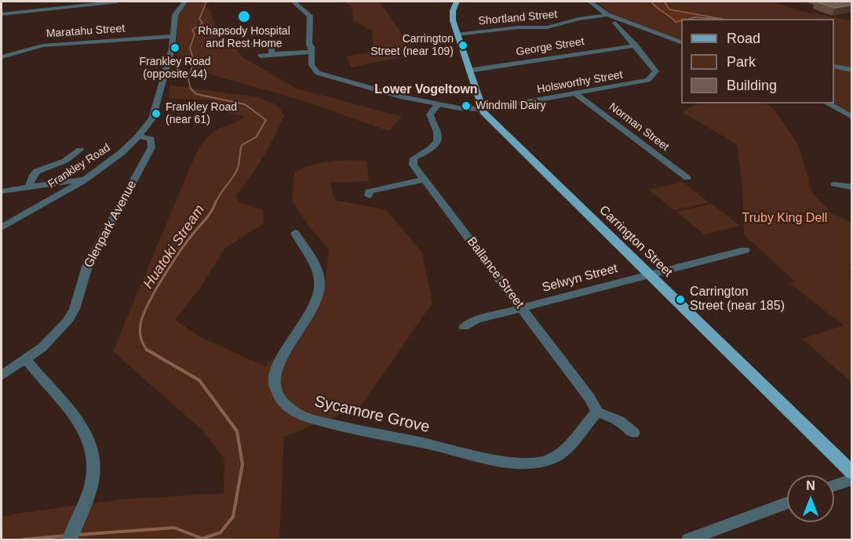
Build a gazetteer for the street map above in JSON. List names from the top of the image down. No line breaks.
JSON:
{"streets":{"main road":["Carrington Street"],"street":["Shortland Street","Maratahu Street","George Street","Holsworthy Street","Norman Street","Frankley Road","Glenpark Avenue","Ballance Street","Selwyn Street","Sycamore Grove"]},"crossings":[["Shortland Street","Carrington Street"],["Maratahu Street","Frankley Road"],["George Street","Holsworthy Street"],["George Street","Carrington Street"],["Holsworthy Street","Norman Street"],["Holsworthy Street","Carrington Street"],["Holsworthy Street","Ballance Street"],["Frankley Road","Glenpark Avenue"],["Carrington Street","Selwyn Street"],["Ballance Street","Selwyn Street"],["Ballance Street","Sycamore Grove"]],"districts":["Lower Vogeltown"],"water":["Huatoki Stream"],"parks":["Truby King Dell"],"places":["Rhapsody Hospital and Rest Home","Carrington Street (near 109)","Frankley Road (opposite 44)","Windmill Dairy","Frankley Road (near 61)","Carrington Street (near 185)"],"legend":["Road","Park","Building"],"north":"top"}
